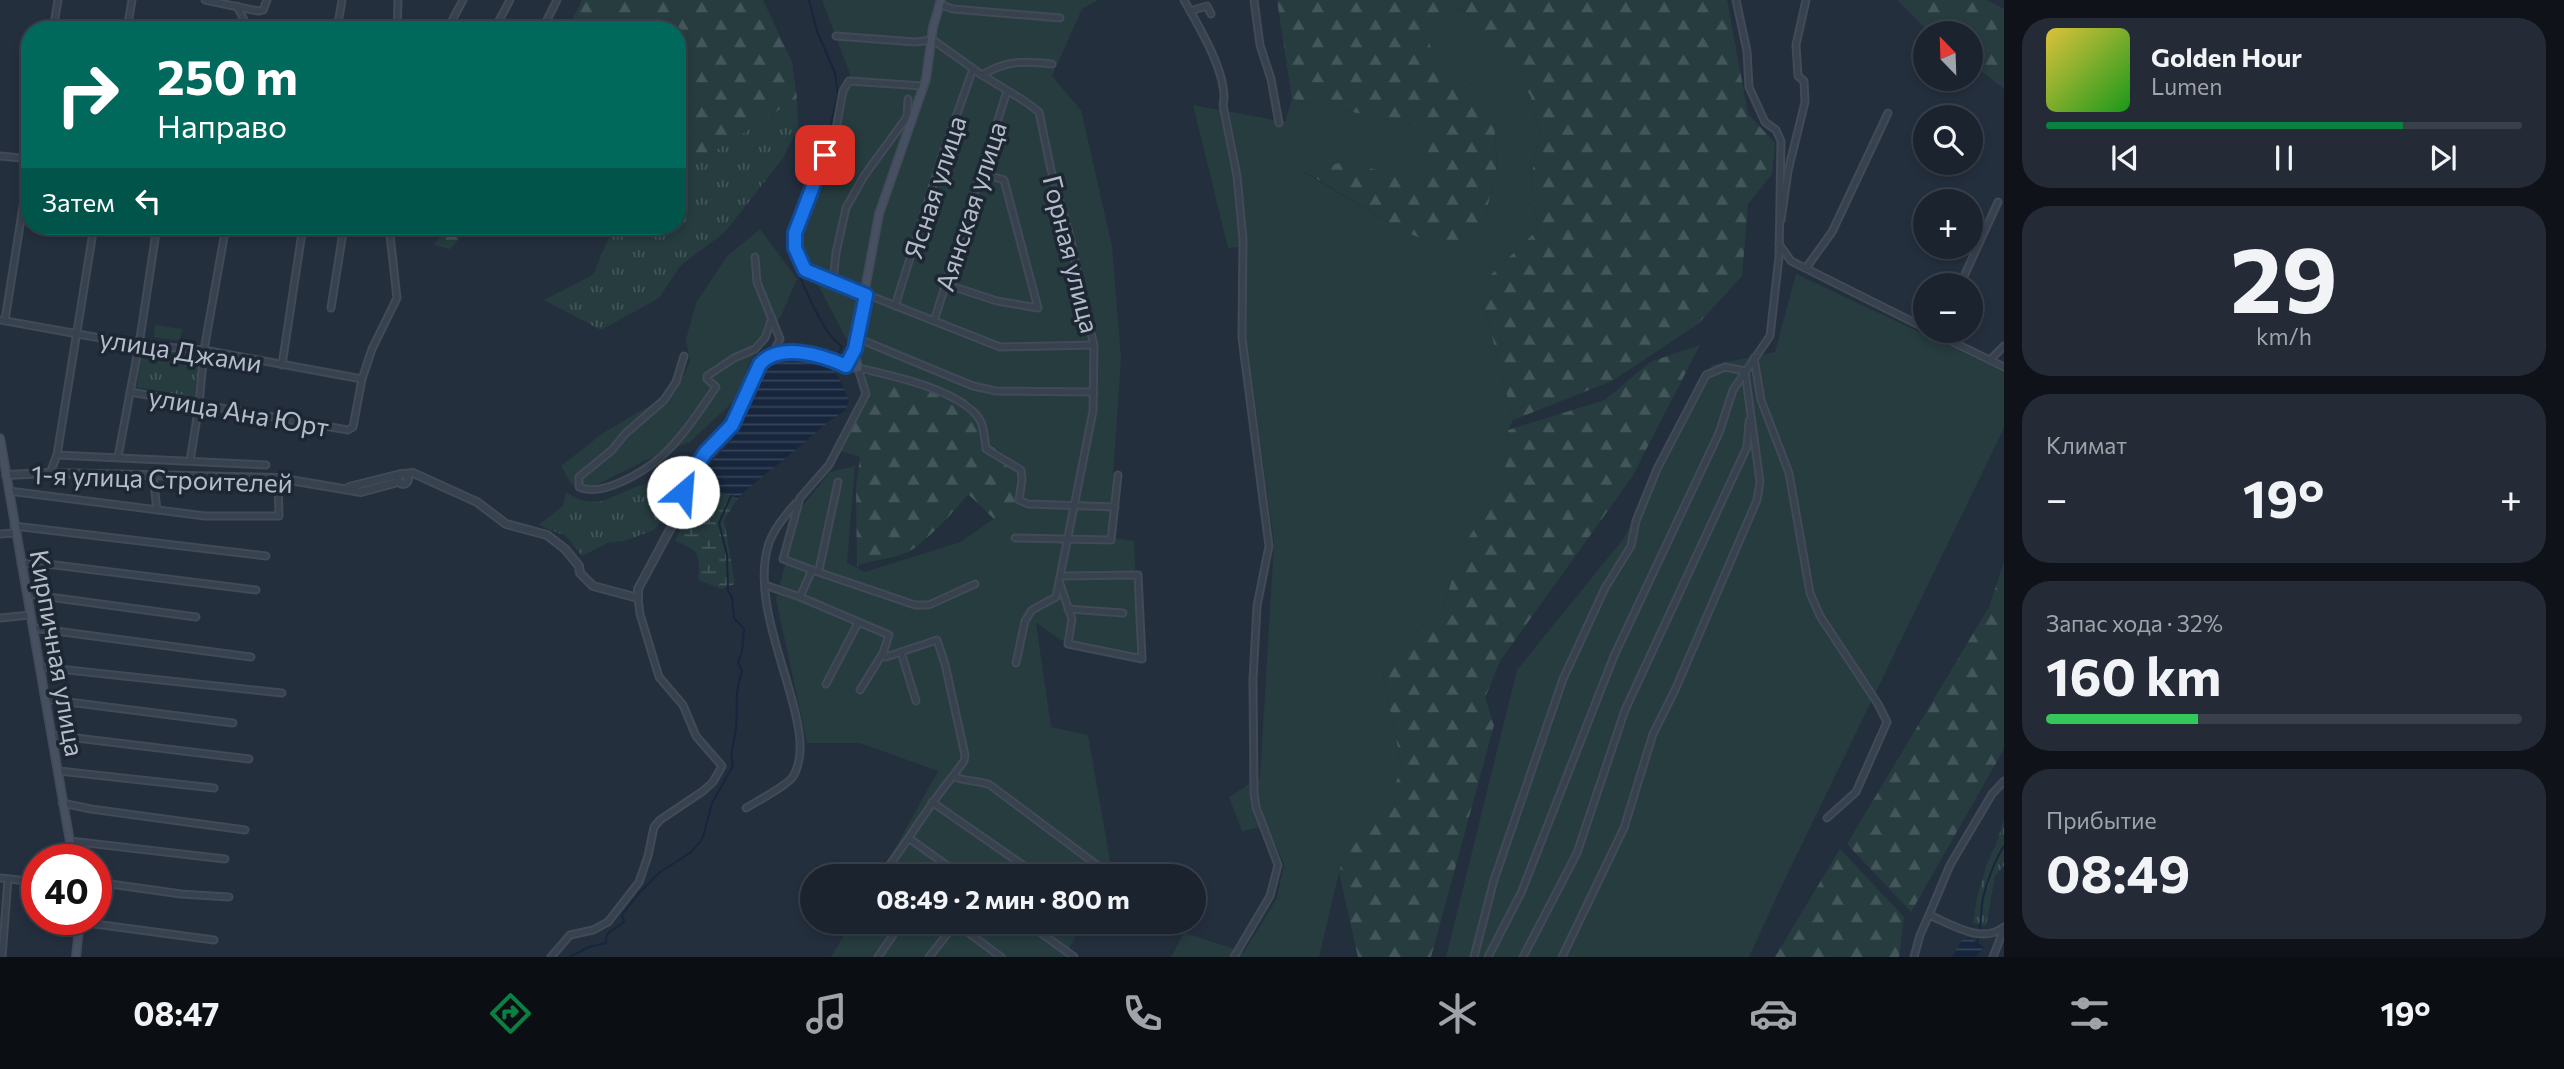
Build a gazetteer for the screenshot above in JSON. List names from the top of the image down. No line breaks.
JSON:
{"streets":{"main road":["Кирпичная улица"],"street":["Ясная улица","Аянская улица","Горная улица","улица Джами","улица Ана Юрт","1-я улица Строителей"]},"crossings":[["Ясная улица","Горная улица"],["Аянская улица","Горная улица"],["улица Джами","улица Ана Юрт"],["1-я улица Строителей","Кирпичная улица"]],"north":"top left","page":{"map_buttons":["+","−"],"turn":["250 m","Направо"],"song":["Golden Hour","Lumen"],"then":"Затем","tile":[["29","km/h"],"Климат",["Запас хода · 32%","160 km"],["Прибытие","08:49"]],"heat":["−","19°","+"],"limit":"40","trip":"08:49 · 2 мин · 800 m","tabs":["08:47","19°"]}}
